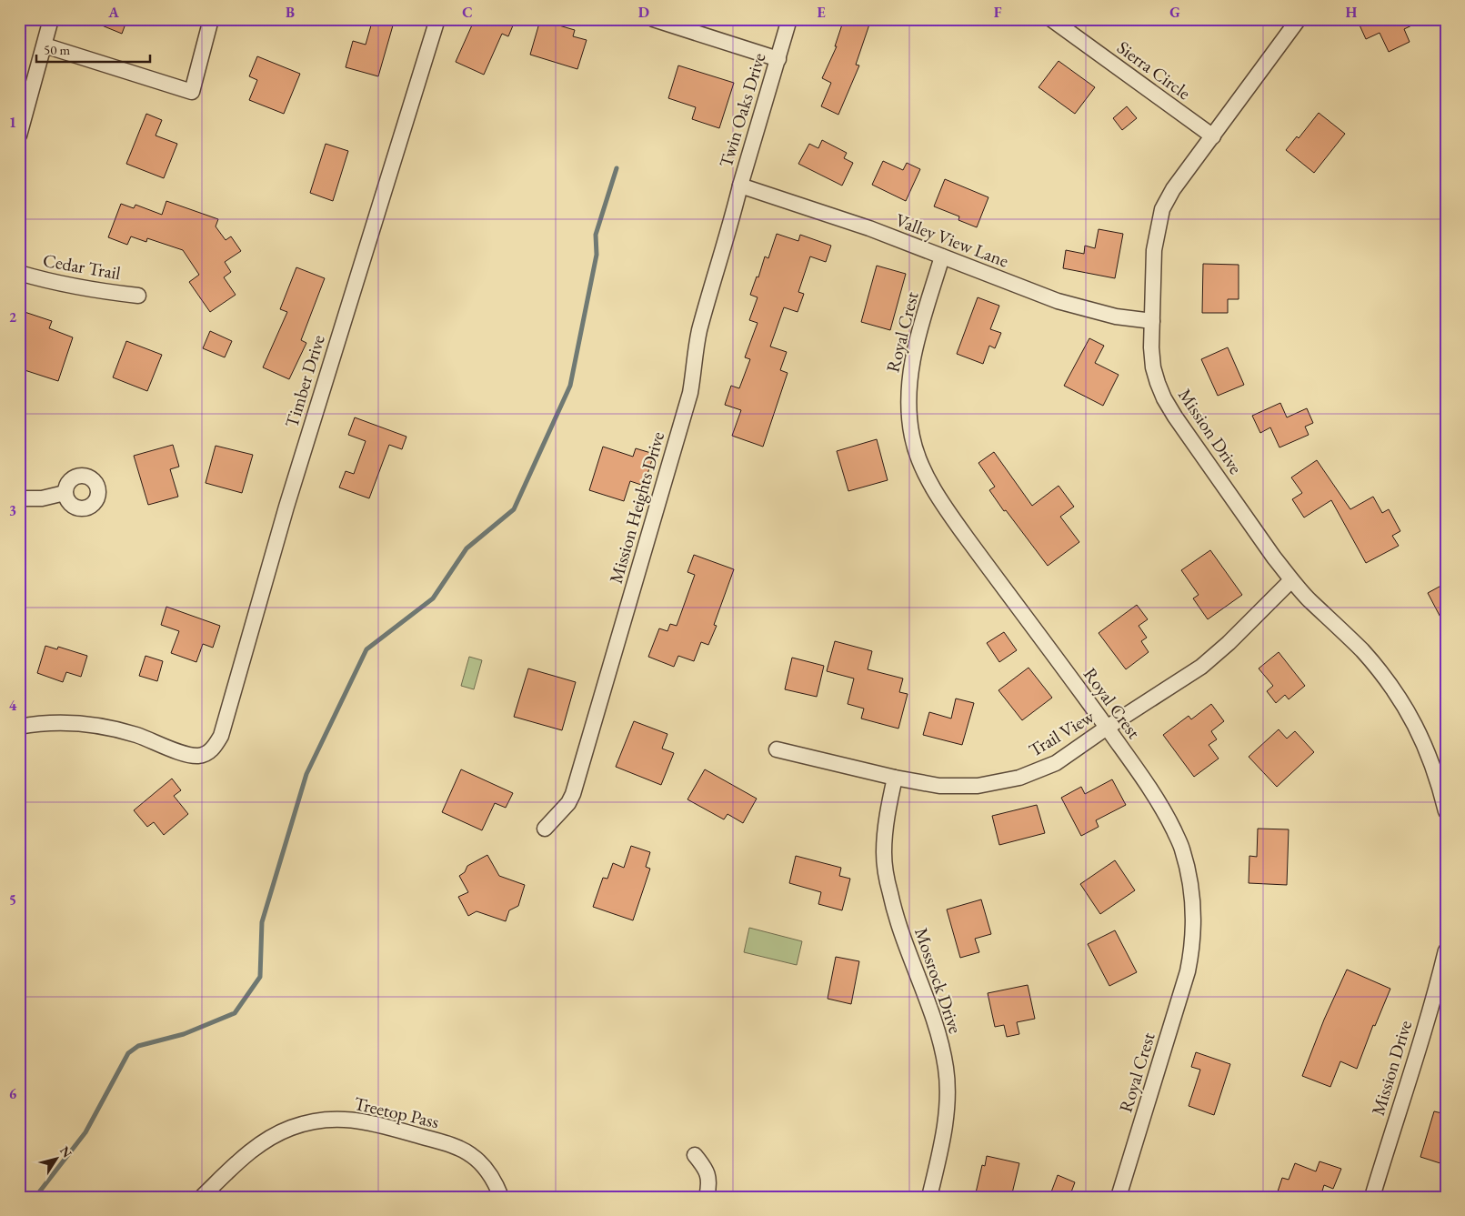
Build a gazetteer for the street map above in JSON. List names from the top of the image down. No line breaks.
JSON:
{"streets":{"street":["Sierra Circle","Twin Oaks Drive","Valley View Lane","Cedar Trail","Royal Crest","Timber Drive","Mission Drive","Mission Heights Drive","Trail View","Mossrock Drive","Treetop Pass"]},"crossings":[["Sierra Circle","Mission Drive"],["Twin Oaks Drive","Valley View Lane"],["Twin Oaks Drive","Mission Heights Drive"],["Valley View Lane","Royal Crest"],["Valley View Lane","Mission Drive"],["Valley View Lane","Mission Heights Drive"],["Royal Crest","Trail View"],["Mission Drive","Trail View"],["Trail View","Mossrock Drive"]],"scale_bar":"50 m","north":"top right","grid":{"columns":["A","B","C","D","E","F","G","H"],"rows":["1","2","3","4","5","6"]}}
